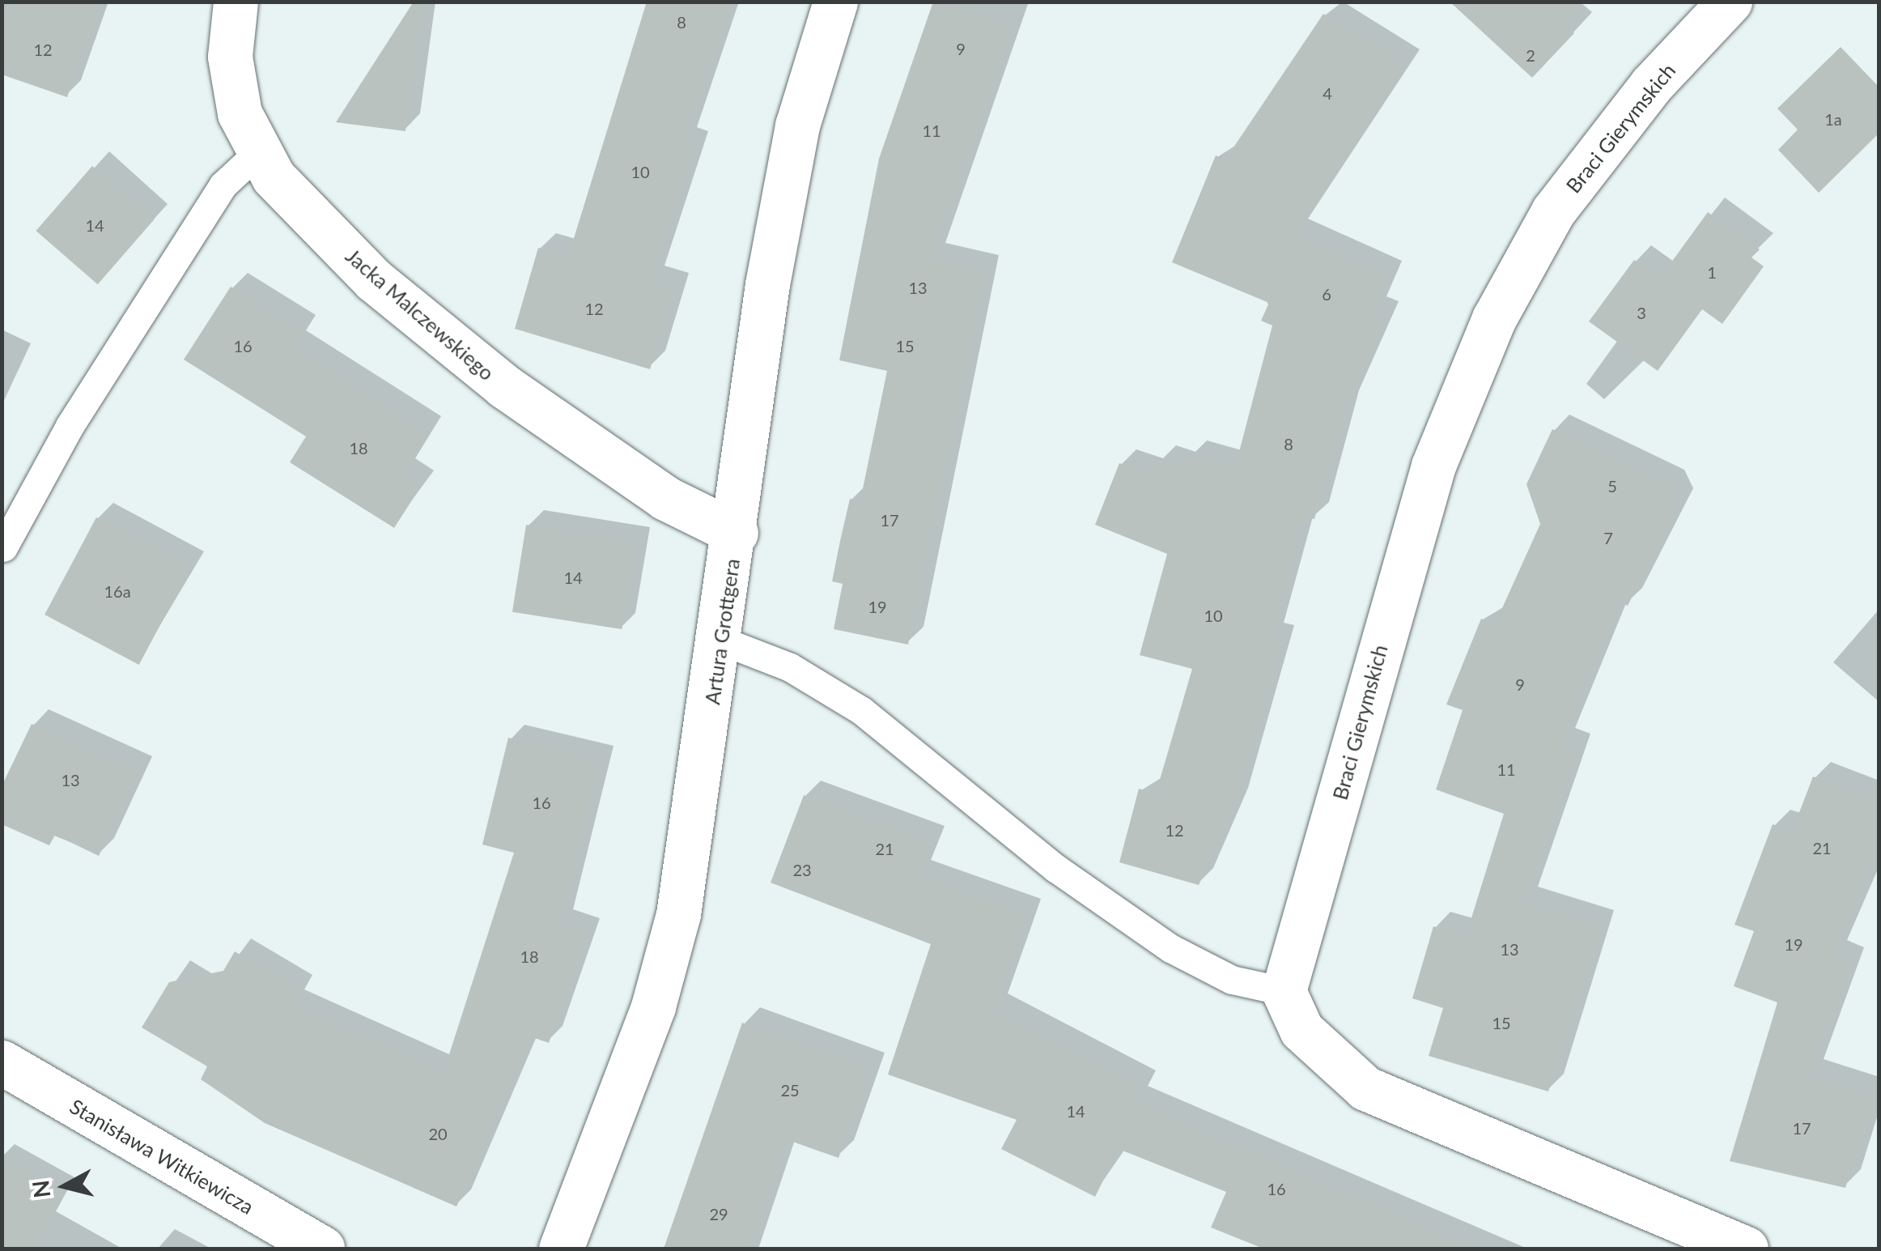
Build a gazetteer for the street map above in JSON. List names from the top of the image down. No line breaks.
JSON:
{"streets":{"street":["Braci Gierymskich","Jacka Malczewskiego","Artura Grottgera","Stanisława Witkiewicza"]},"crossings":[["Jacka Malczewskiego","Artura Grottgera"]],"house_numbers":["8","9","12","2","4","1a","11","10","14","1","13","6","12","3","16","15","8","18","5","17","7","14","16a","19","10","9","11","13","16","12","21","21","23","19","13","18","15","25","14","17","20","16","29"],"north":"left"}
